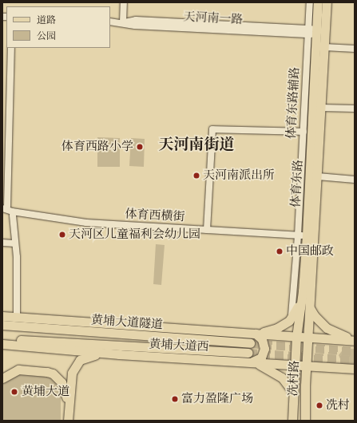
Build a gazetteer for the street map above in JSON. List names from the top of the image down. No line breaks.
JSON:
{"streets":{"main road":["体育东路","黄埔大道隧道","黄埔大道西","冼村路"],"street":["天河南一路","体育东路辅路","体育西横街"]},"crossings":[["天河南一路","体育东路辅路"],["天河南一路","体育东路"],["体育东路辅路","体育东路"],["体育东路辅路","体育西横街"],["体育东路","体育西横街"],["体育东路","黄埔大道西"],["体育东路","冼村路"],["黄埔大道西","冼村路"]],"districts":["天河南街道"],"places":["体育西路小学","天河南派出所","天河区儿童福利会幼儿园","中国邮政","黄埔大道","富力盈隆广场","冼村"],"legend":["道路","公园"]}
